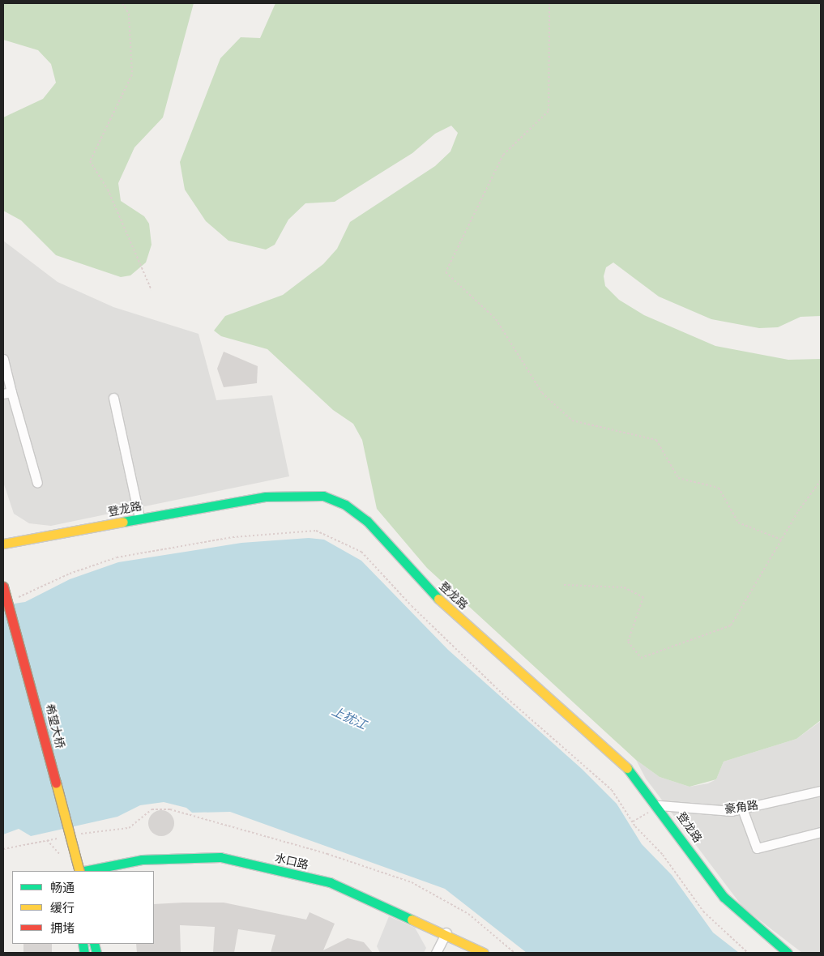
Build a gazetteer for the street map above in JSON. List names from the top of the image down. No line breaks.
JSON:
{"streets":{"street":["登龙路","希望大桥","豪角路","水口路"]},"crossings":[["登龙路","豪角路"]],"water":["上犹江"],"legend":["畅通","缓行","拥堵"]}
